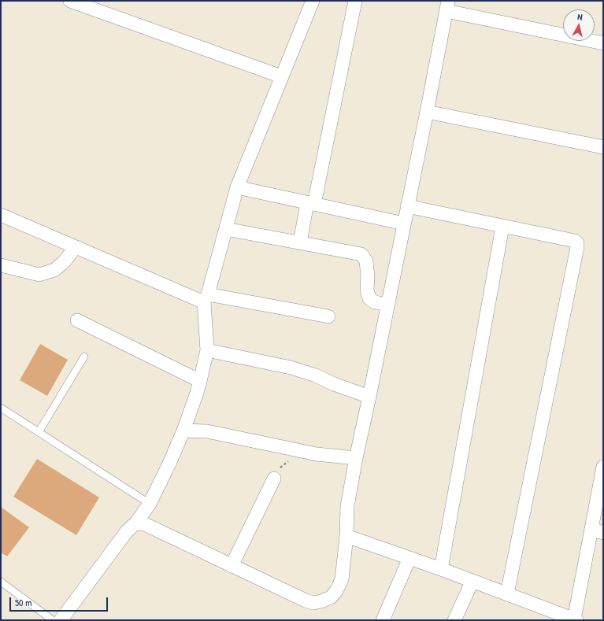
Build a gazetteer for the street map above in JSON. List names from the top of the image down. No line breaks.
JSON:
{"scale_bar":"50 m","north":"top"}
